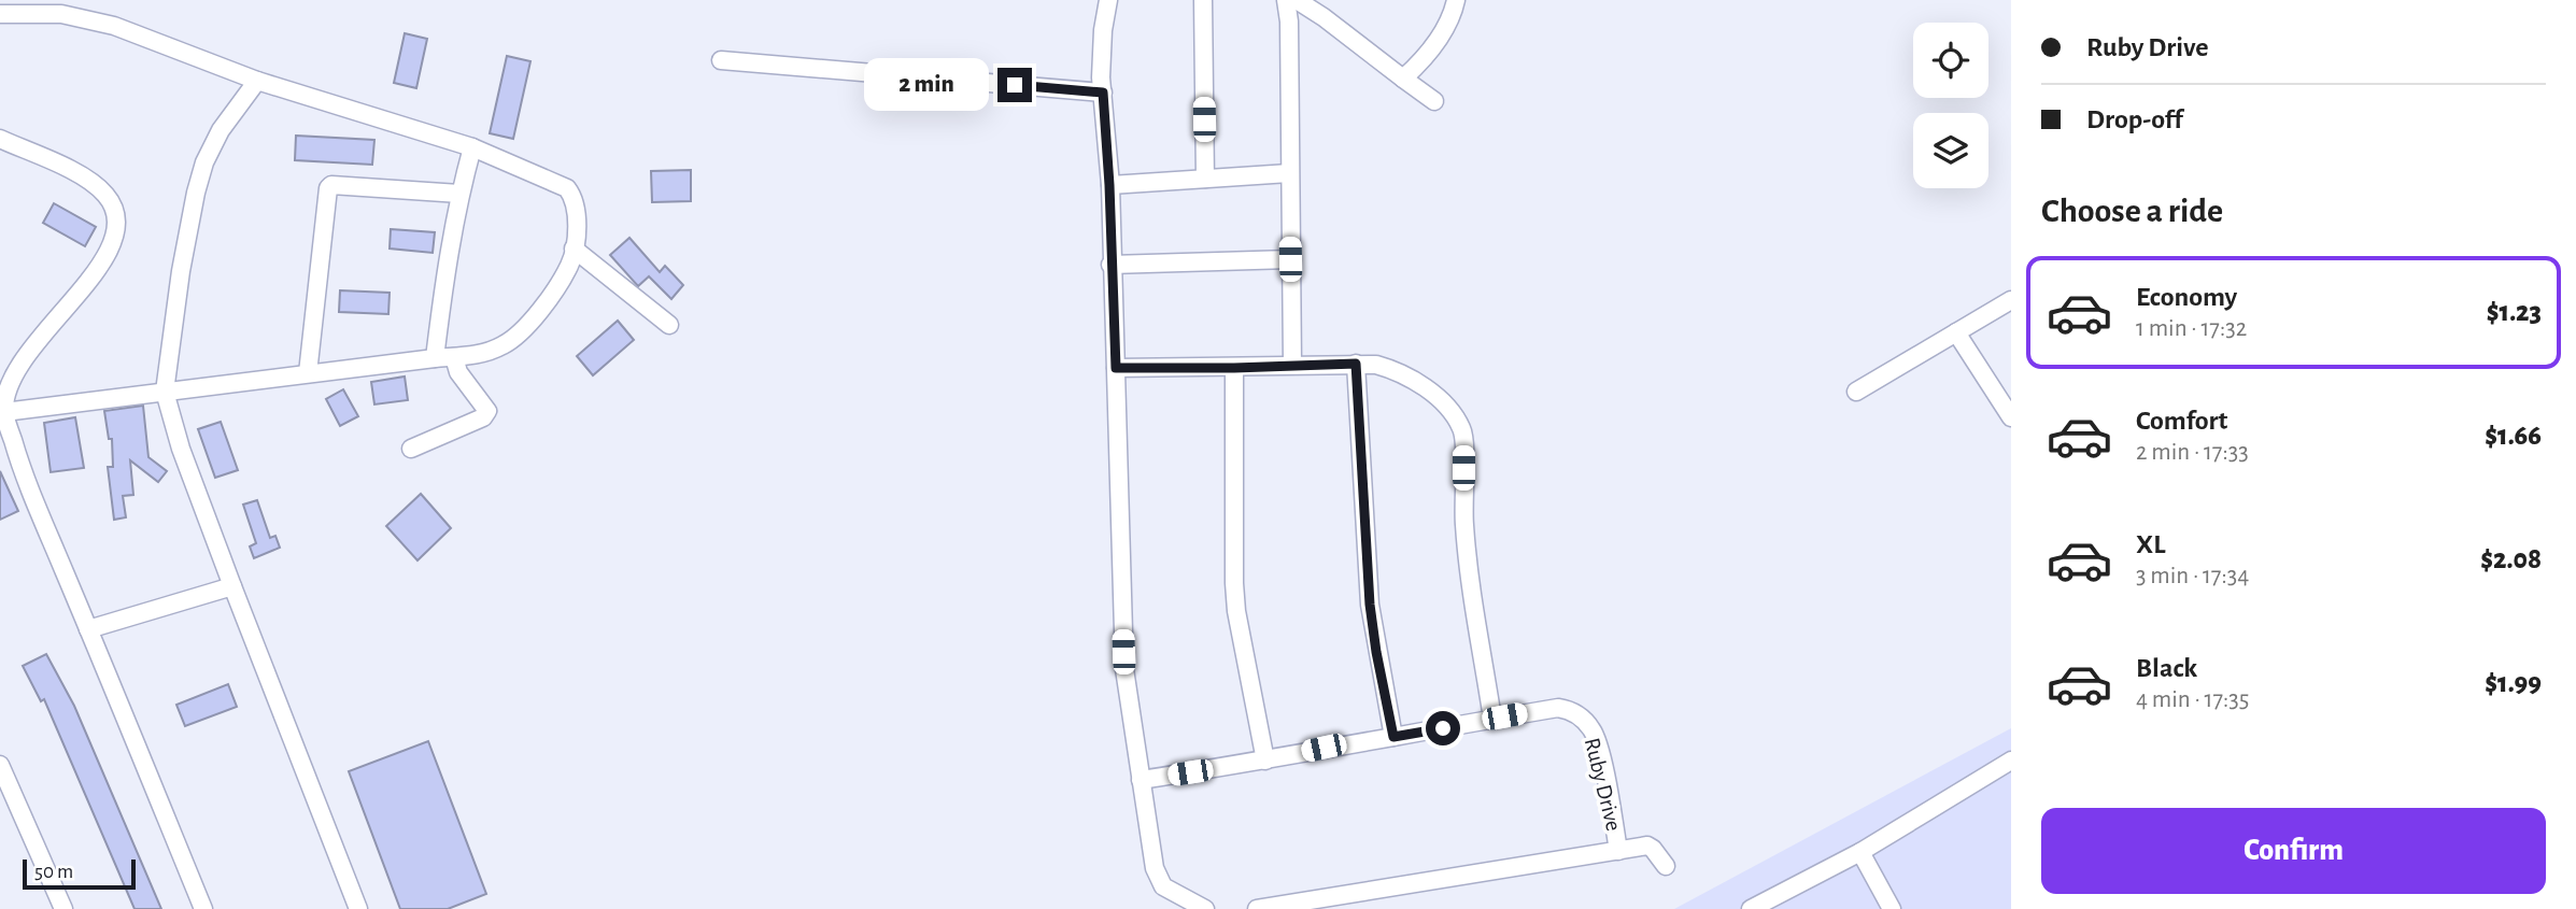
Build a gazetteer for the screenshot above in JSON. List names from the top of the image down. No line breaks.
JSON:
{"streets":{"street":["Ruby Drive"]},"scale_bar":"50 m","page":{"banner":["Ruby Drive","Drop-off"],"bubble":"2 min","heading":"Choose a ride","list":[{"name":"Economy","note":"1 min · 17:32","value":"$1.23"},{"name":"Comfort","note":"2 min · 17:33","value":"$1.66"},{"name":"XL","note":"3 min · 17:34","value":"$2.08"},{"name":"Black","note":"4 min · 17:35","value":"$1.99"}],"buttons":"Confirm","scale":"50 m"}}
